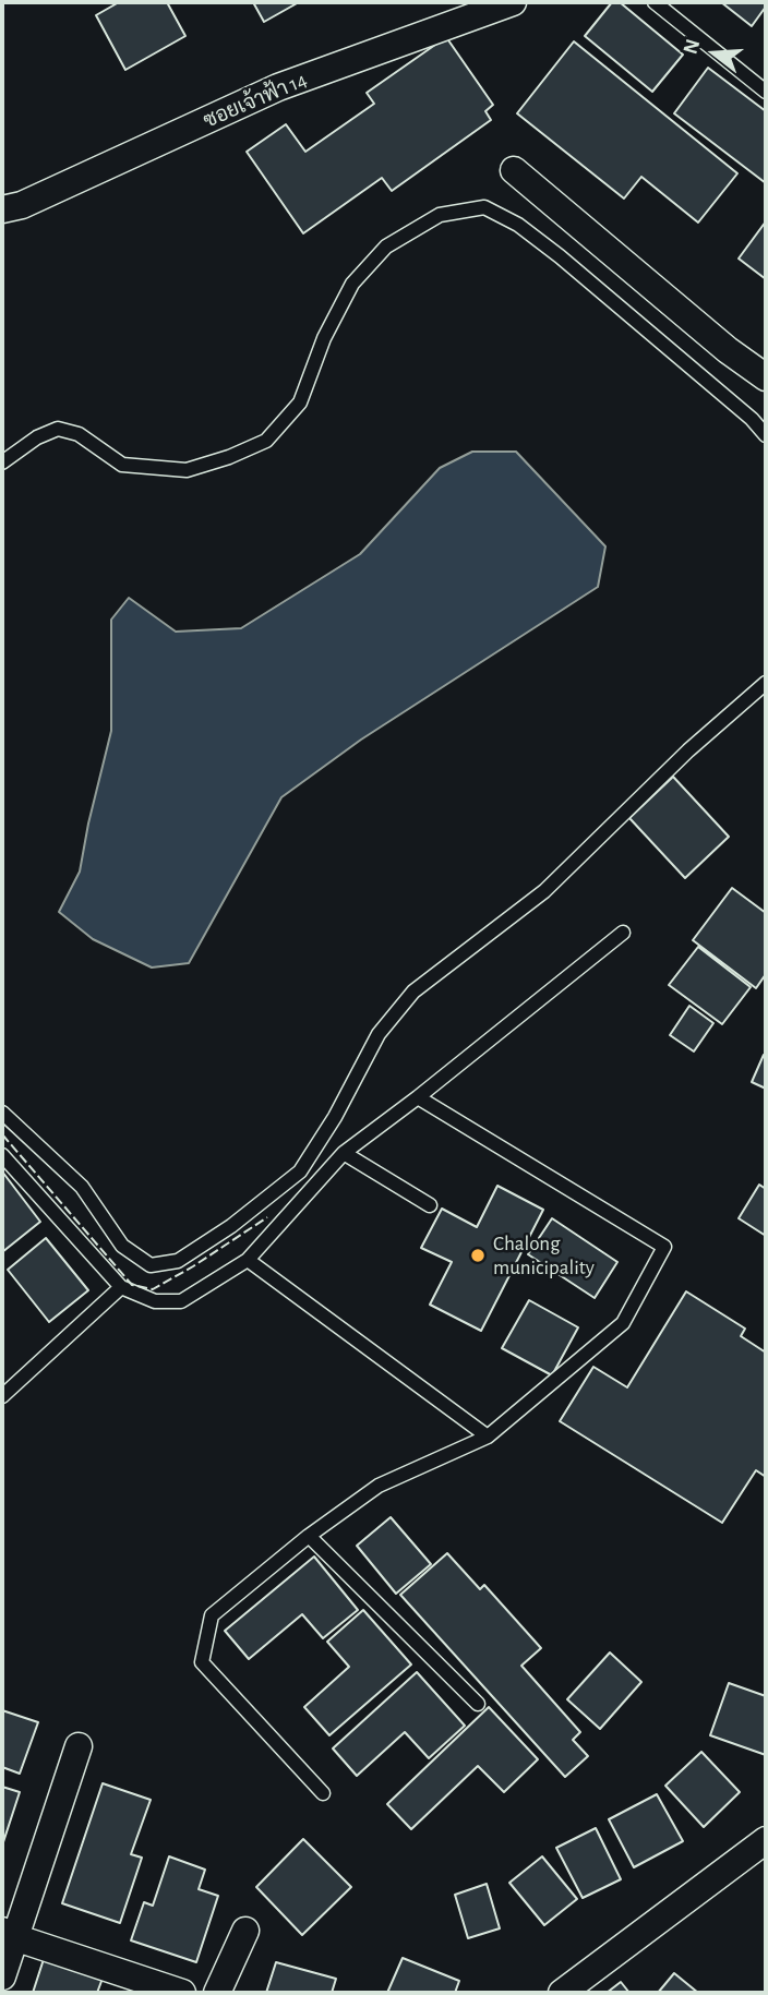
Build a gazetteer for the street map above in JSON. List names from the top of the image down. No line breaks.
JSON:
{"streets":{"street":["ซอยเจ้าฟ้า 14"]},"places":["Chalong municipality"],"north":"left"}
